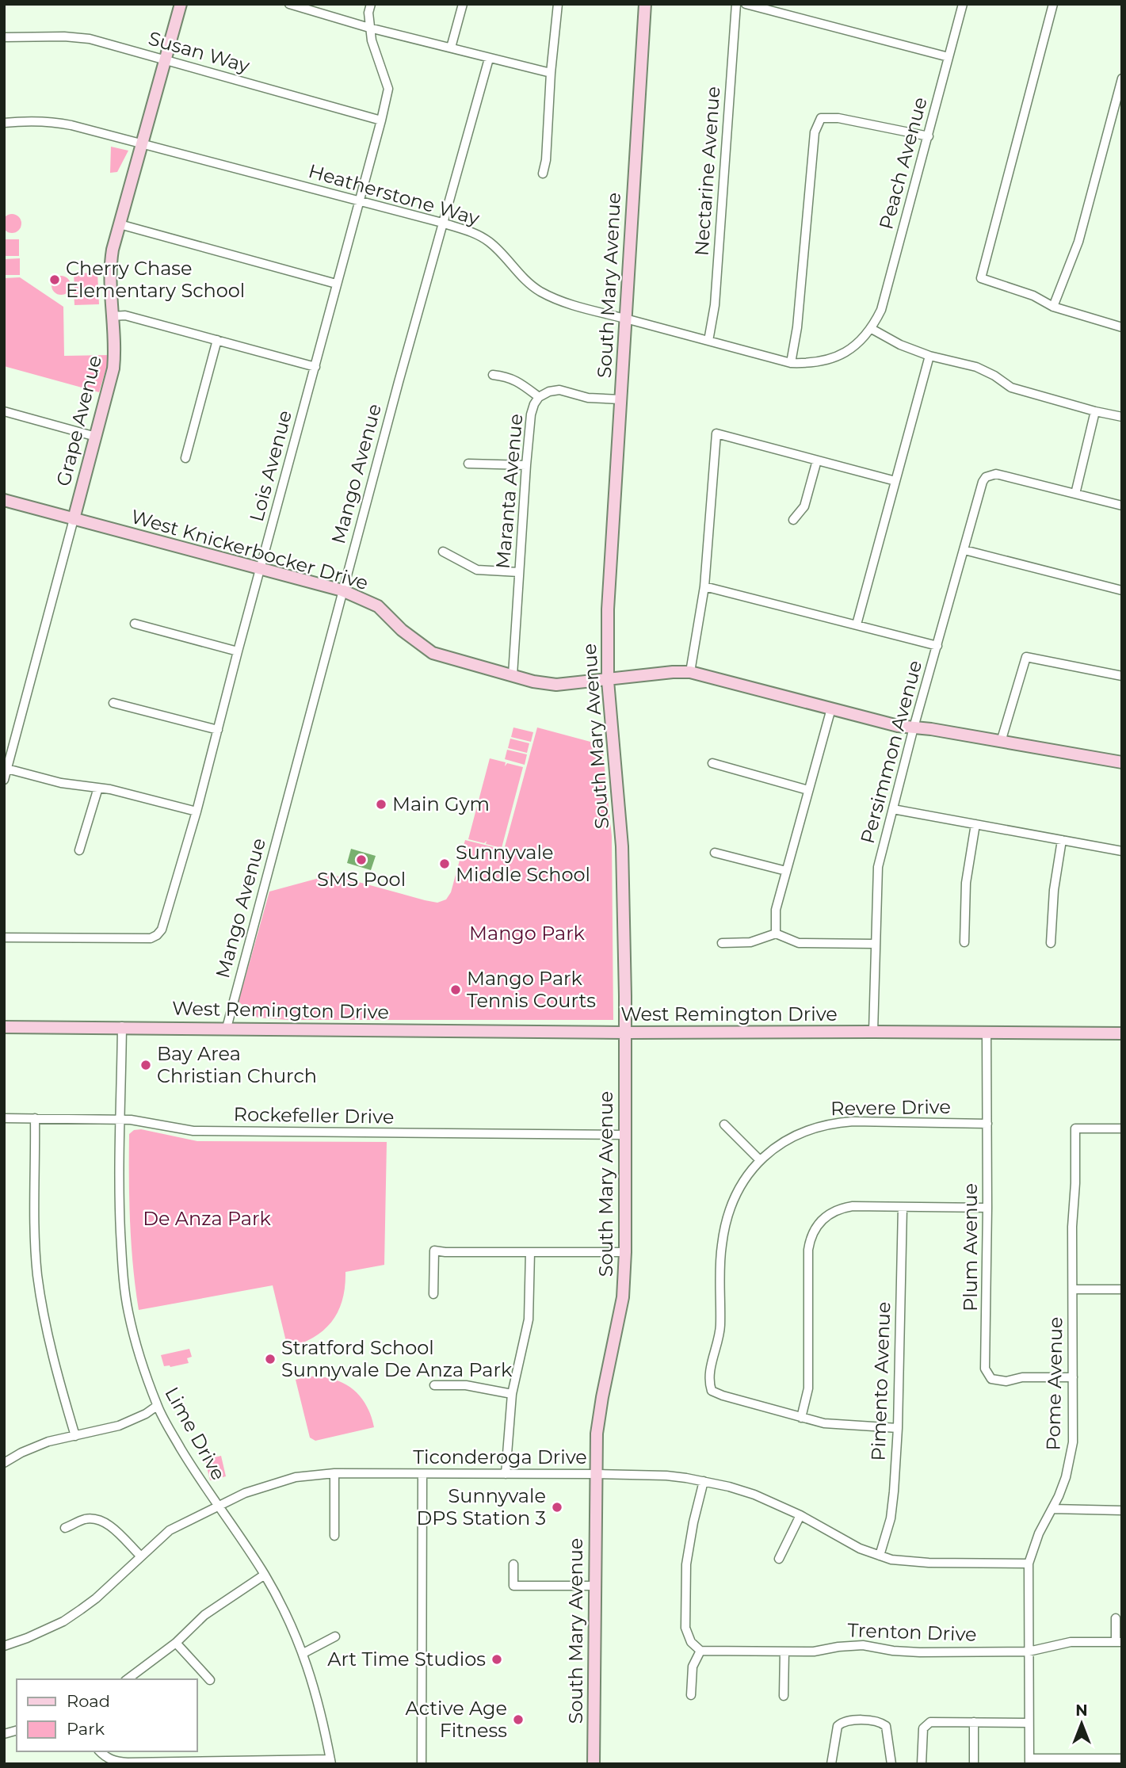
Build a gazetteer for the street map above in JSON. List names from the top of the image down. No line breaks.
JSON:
{"streets":{"street":["Susan Way","Peach Avenue","Nectarine Avenue","Heatherstone Way","South Mary Avenue","Grape Avenue","Lois Avenue","Mango Avenue","Maranta Avenue","West Knickerbocker Drive","Persimmon Avenue","West Remington Drive","Revere Drive","Rockefeller Drive","Plum Avenue","Pimento Avenue","Pome Avenue","Lime Drive","Ticonderoga Drive","Trenton Drive"]},"crossings":[["Susan Way","Grape Avenue"],["Susan Way","Lois Avenue"],["Peach Avenue","Heatherstone Way"],["Nectarine Avenue","Heatherstone Way"],["Heatherstone Way","South Mary Avenue"],["Heatherstone Way","Grape Avenue"],["Heatherstone Way","Lois Avenue"],["Heatherstone Way","Mango Avenue"],["South Mary Avenue","Maranta Avenue"],["South Mary Avenue","West Knickerbocker Drive"],["South Mary Avenue","West Remington Drive"],["South Mary Avenue","Rockefeller Drive"],["South Mary Avenue","Ticonderoga Drive"],["Grape Avenue","West Knickerbocker Drive"],["Lois Avenue","West Knickerbocker Drive"],["Mango Avenue","West Knickerbocker Drive"],["Mango Avenue","West Remington Drive"],["Maranta Avenue","West Knickerbocker Drive"],["West Knickerbocker Drive","Persimmon Avenue"],["Persimmon Avenue","West Remington Drive"],["West Remington Drive","Plum Avenue"],["West Remington Drive","Lime Drive"],["Revere Drive","Plum Avenue"],["Rockefeller Drive","Lime Drive"],["Plum Avenue","Pome Avenue"],["Pimento Avenue","Ticonderoga Drive"],["Pome Avenue","Ticonderoga Drive"],["Pome Avenue","Trenton Drive"],["Lime Drive","Ticonderoga Drive"]],"parks":["Mango Park","De Anza Park"],"places":["Cherry Chase Elementary School","Main Gym","SMS Pool","Sunnyvale Middle School","Mango Park Tennis Courts","Bay Area Christian Church","Stratford School Sunnyvale De Anza Park","Sunnyvale DPS Station 3","Art Time Studios","Active Age Fitness"],"legend":["Road","Park"],"north":"top"}
